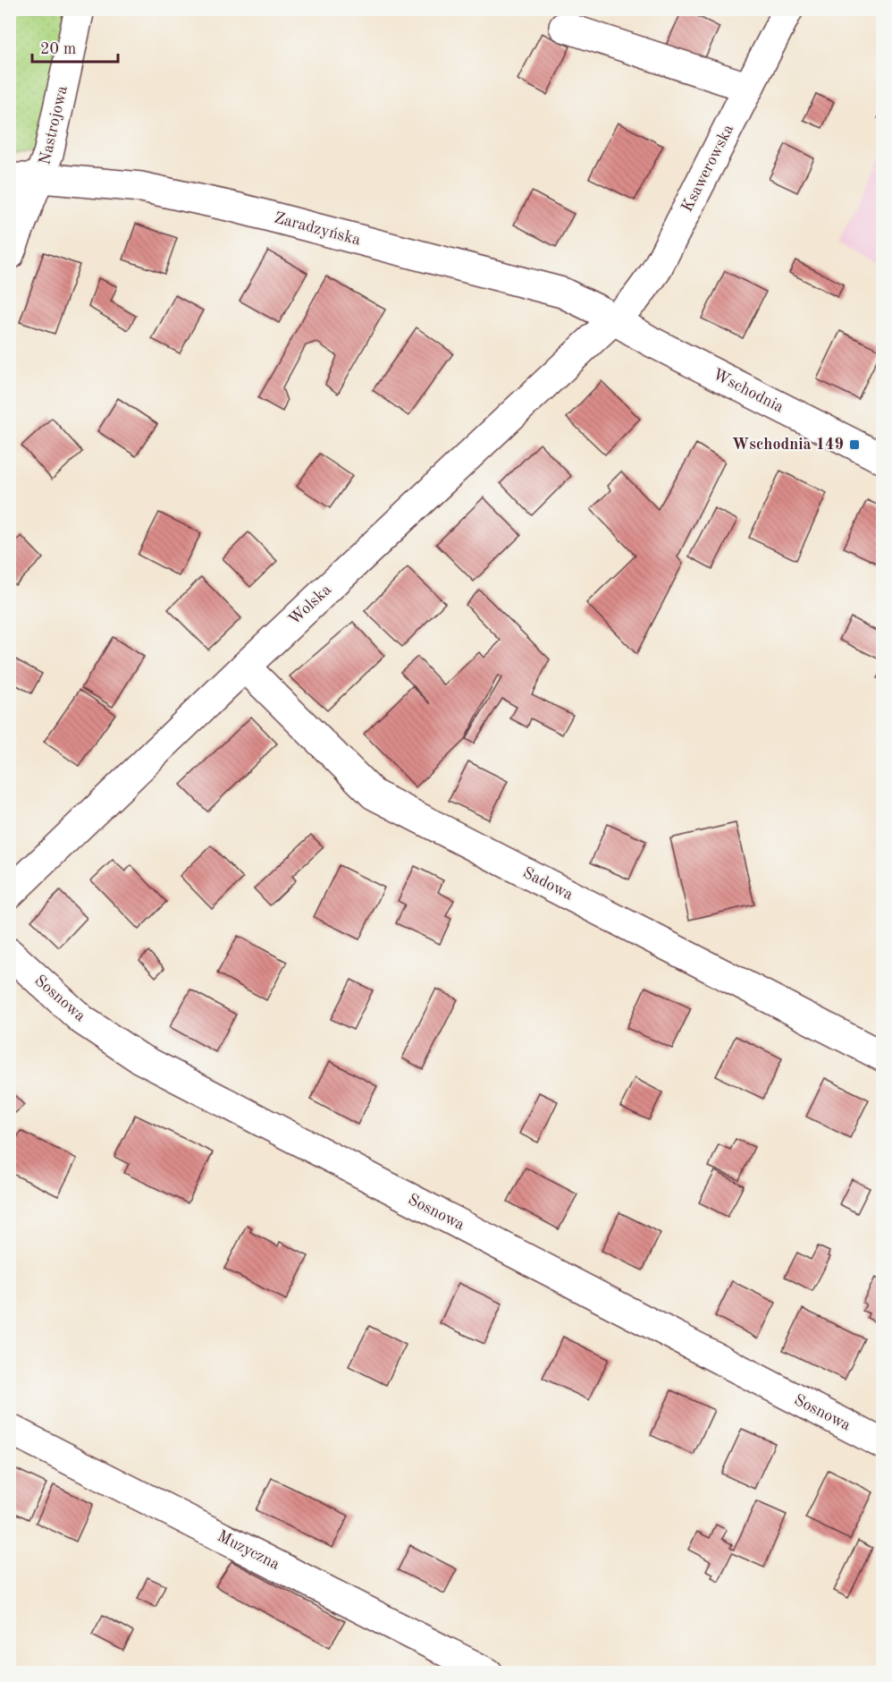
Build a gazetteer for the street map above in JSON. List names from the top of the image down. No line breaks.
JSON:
{"streets":{"street":["Nastrojowa","Ksawerowska","Zaradzyńska","Wschodnia","Wolska","Sadowa","Sosnowa","Muzyczna"]},"crossings":[["Nastrojowa","Zaradzyńska"],["Ksawerowska","Zaradzyńska"],["Ksawerowska","Wschodnia"],["Ksawerowska","Wolska"],["Zaradzyńska","Wschodnia"],["Zaradzyńska","Wolska"],["Wschodnia","Wolska"],["Wolska","Sadowa"]],"places":{"transit":["Wschodnia 149"]},"scale_bar":"20 m"}
